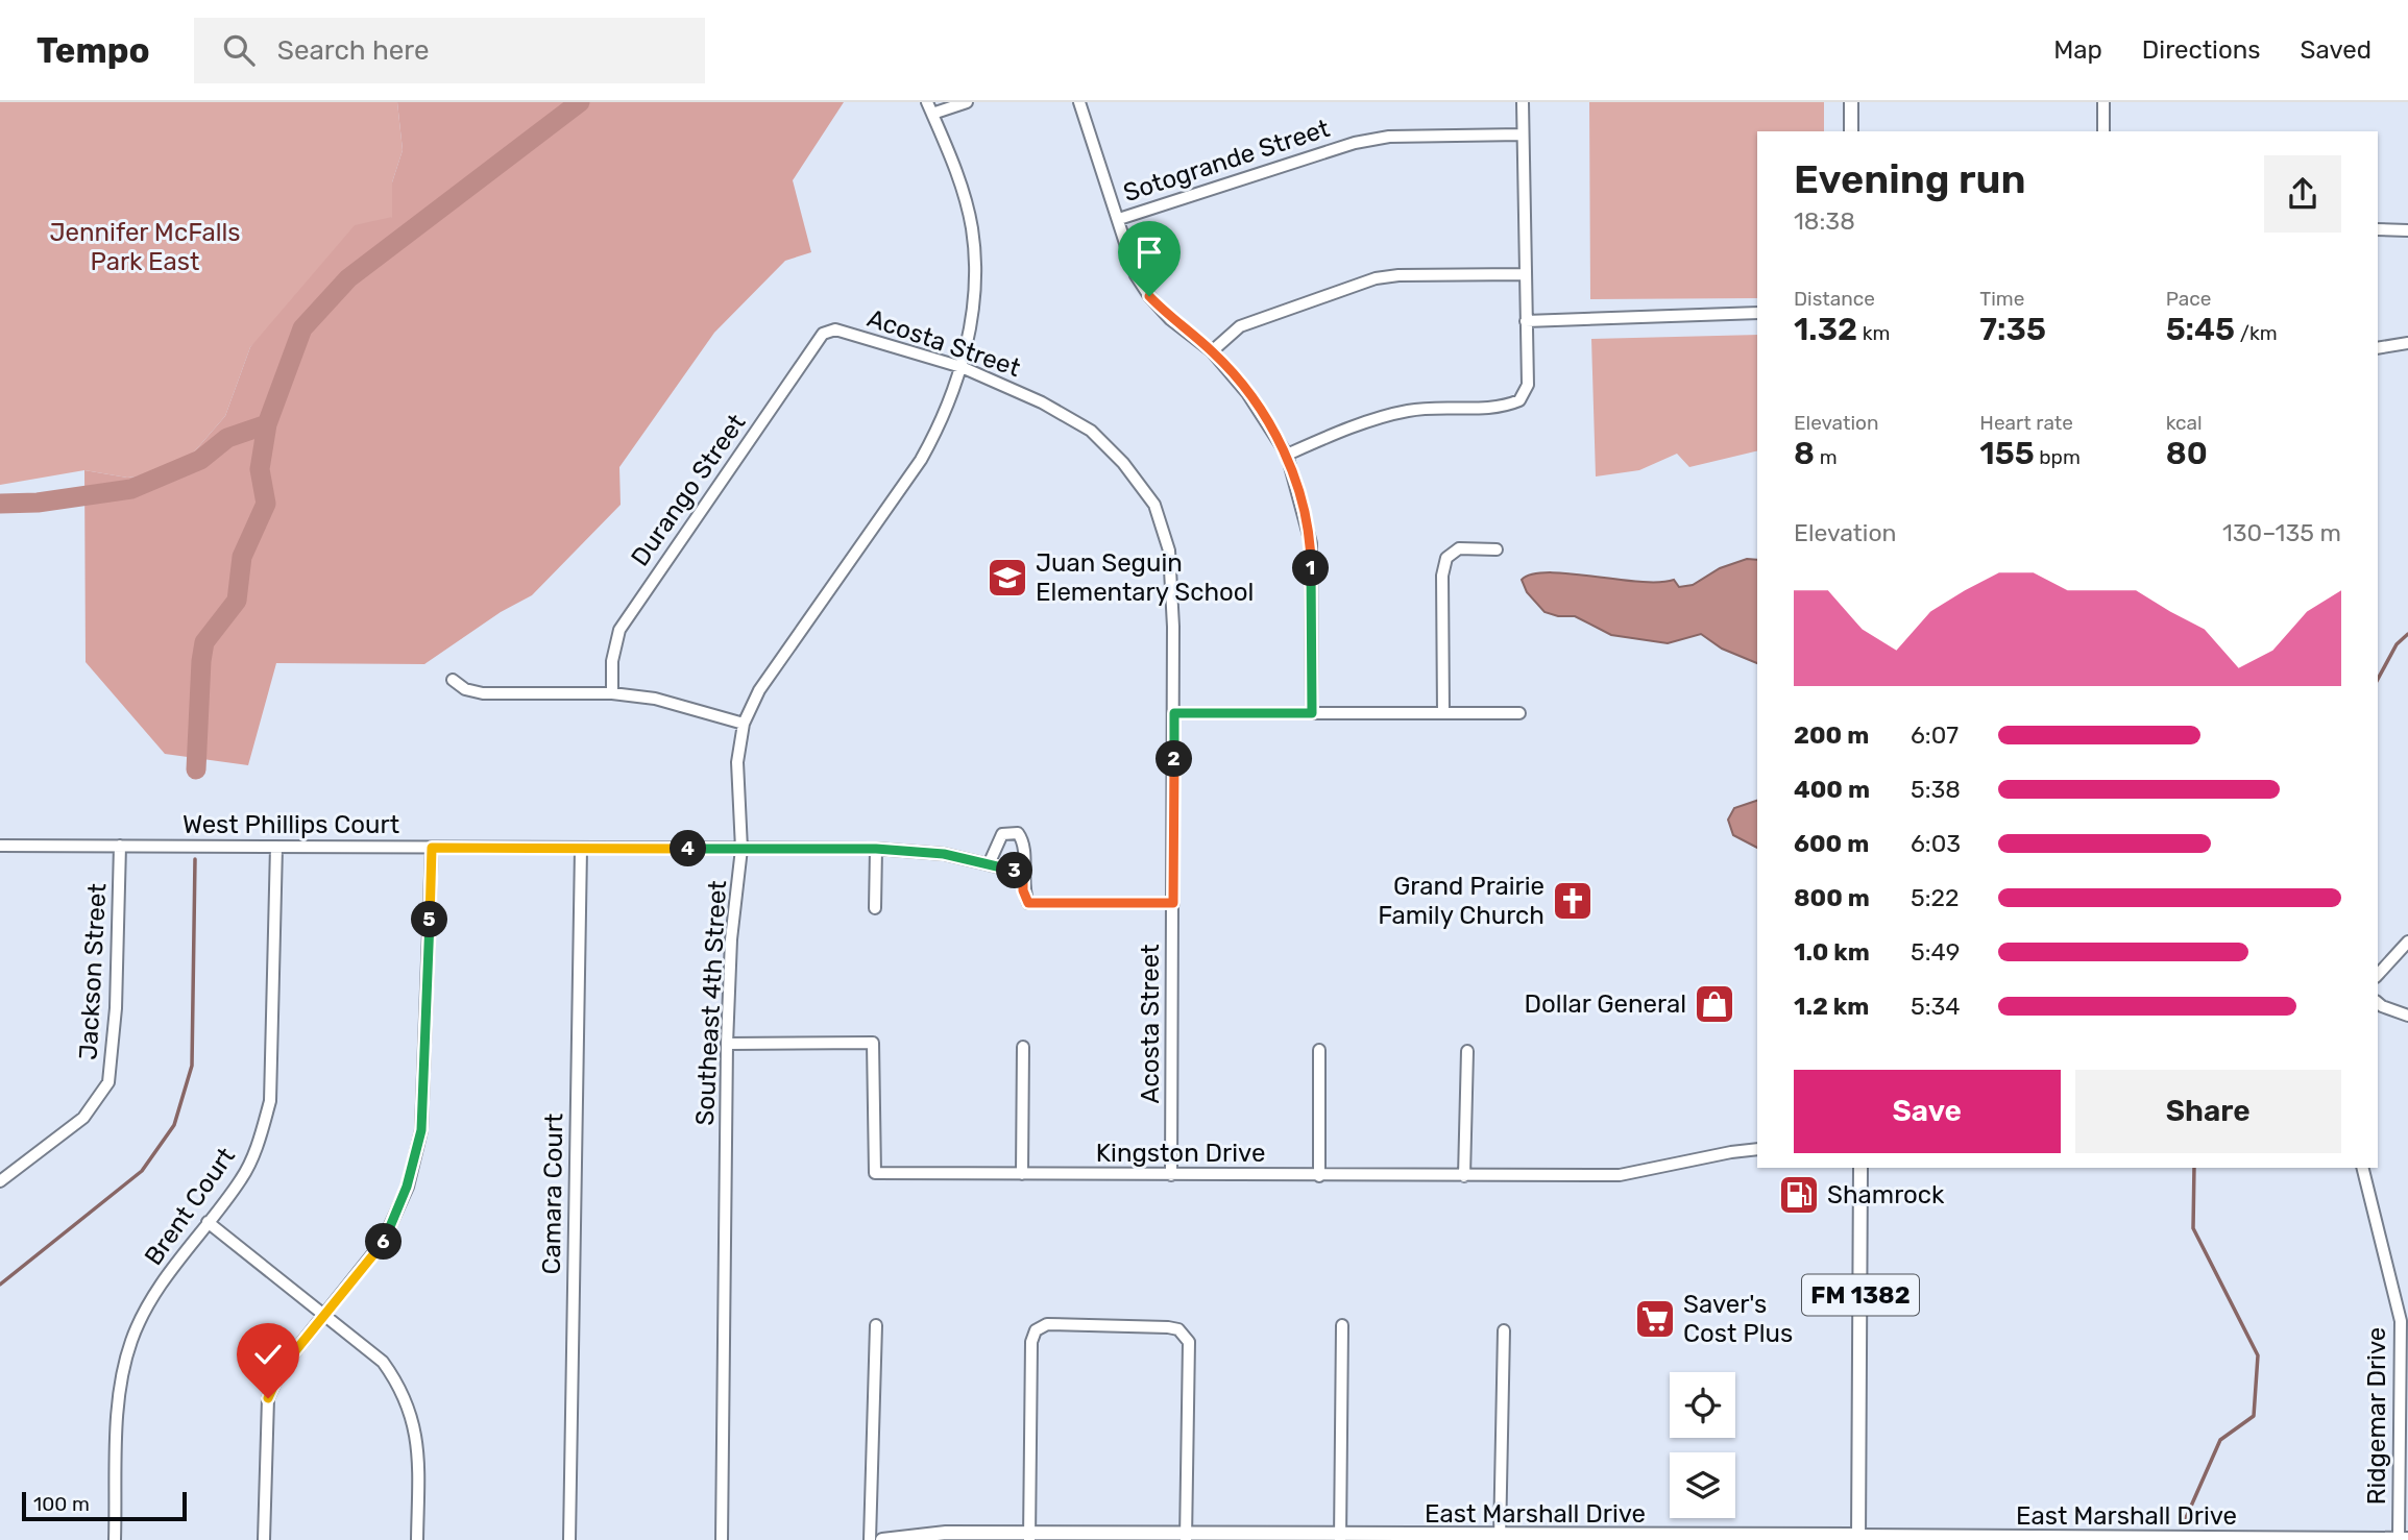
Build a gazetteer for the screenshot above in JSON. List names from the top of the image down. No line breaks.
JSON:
{"streets":{"main road":["FM 1382","East Marshall Drive"],"street":["Sotogrande Street","Acosta Street","Durango Street","West Phillips Court","Jackson Street","Southeast 4th Street","Kingston Drive","Camara Court","Brent Court","Ridgemar Drive"]},"crossings":[["Acosta Street","Durango Street"],["Acosta Street","Southeast 4th Street"],["Acosta Street","Kingston Drive"],["West Phillips Court","Jackson Street"],["West Phillips Court","Southeast 4th Street"],["West Phillips Court","Camara Court"],["West Phillips Court","Brent Court"],["Southeast 4th Street","Kingston Drive"],["FM 1382","East Marshall Drive"],["Ridgemar Drive","East Marshall Drive"]],"parks":["Jennifer McFalls Park East"],"places":{"school or university":["Juan Seguin Elementary School"],"church":["Grand Prairie Family Church"],"shop":["Dollar General"],"fuel station":["Shamrock"],"supermarket":["Saver's Cost Plus"]},"scale_bar":"100 m","page":{"header":"Tempo","search":"Search here","nav":["Map","Directions","Saved"],"heading":["Evening run","18:38"],"stats":[["Distance","1.32 km"],["Time","7:35"],["Pace","5:45 /km"],["Elevation","8 m"],["Heart rate","155 bpm"],["kcal","80"]],"chart":["Elevation","130–135 m"],"pins":["1","2","4","3","5","6"],"list":[{"name":"200 m","note":"6:07"},{"name":"400 m","note":"5:38"},{"name":"600 m","note":"6:03"},{"name":"800 m","note":"5:22"},{"name":"1.0 km","note":"5:49"},{"name":"1.2 km","note":"5:34"}],"buttons":["Save","Share"],"scale":"100 m"}}
